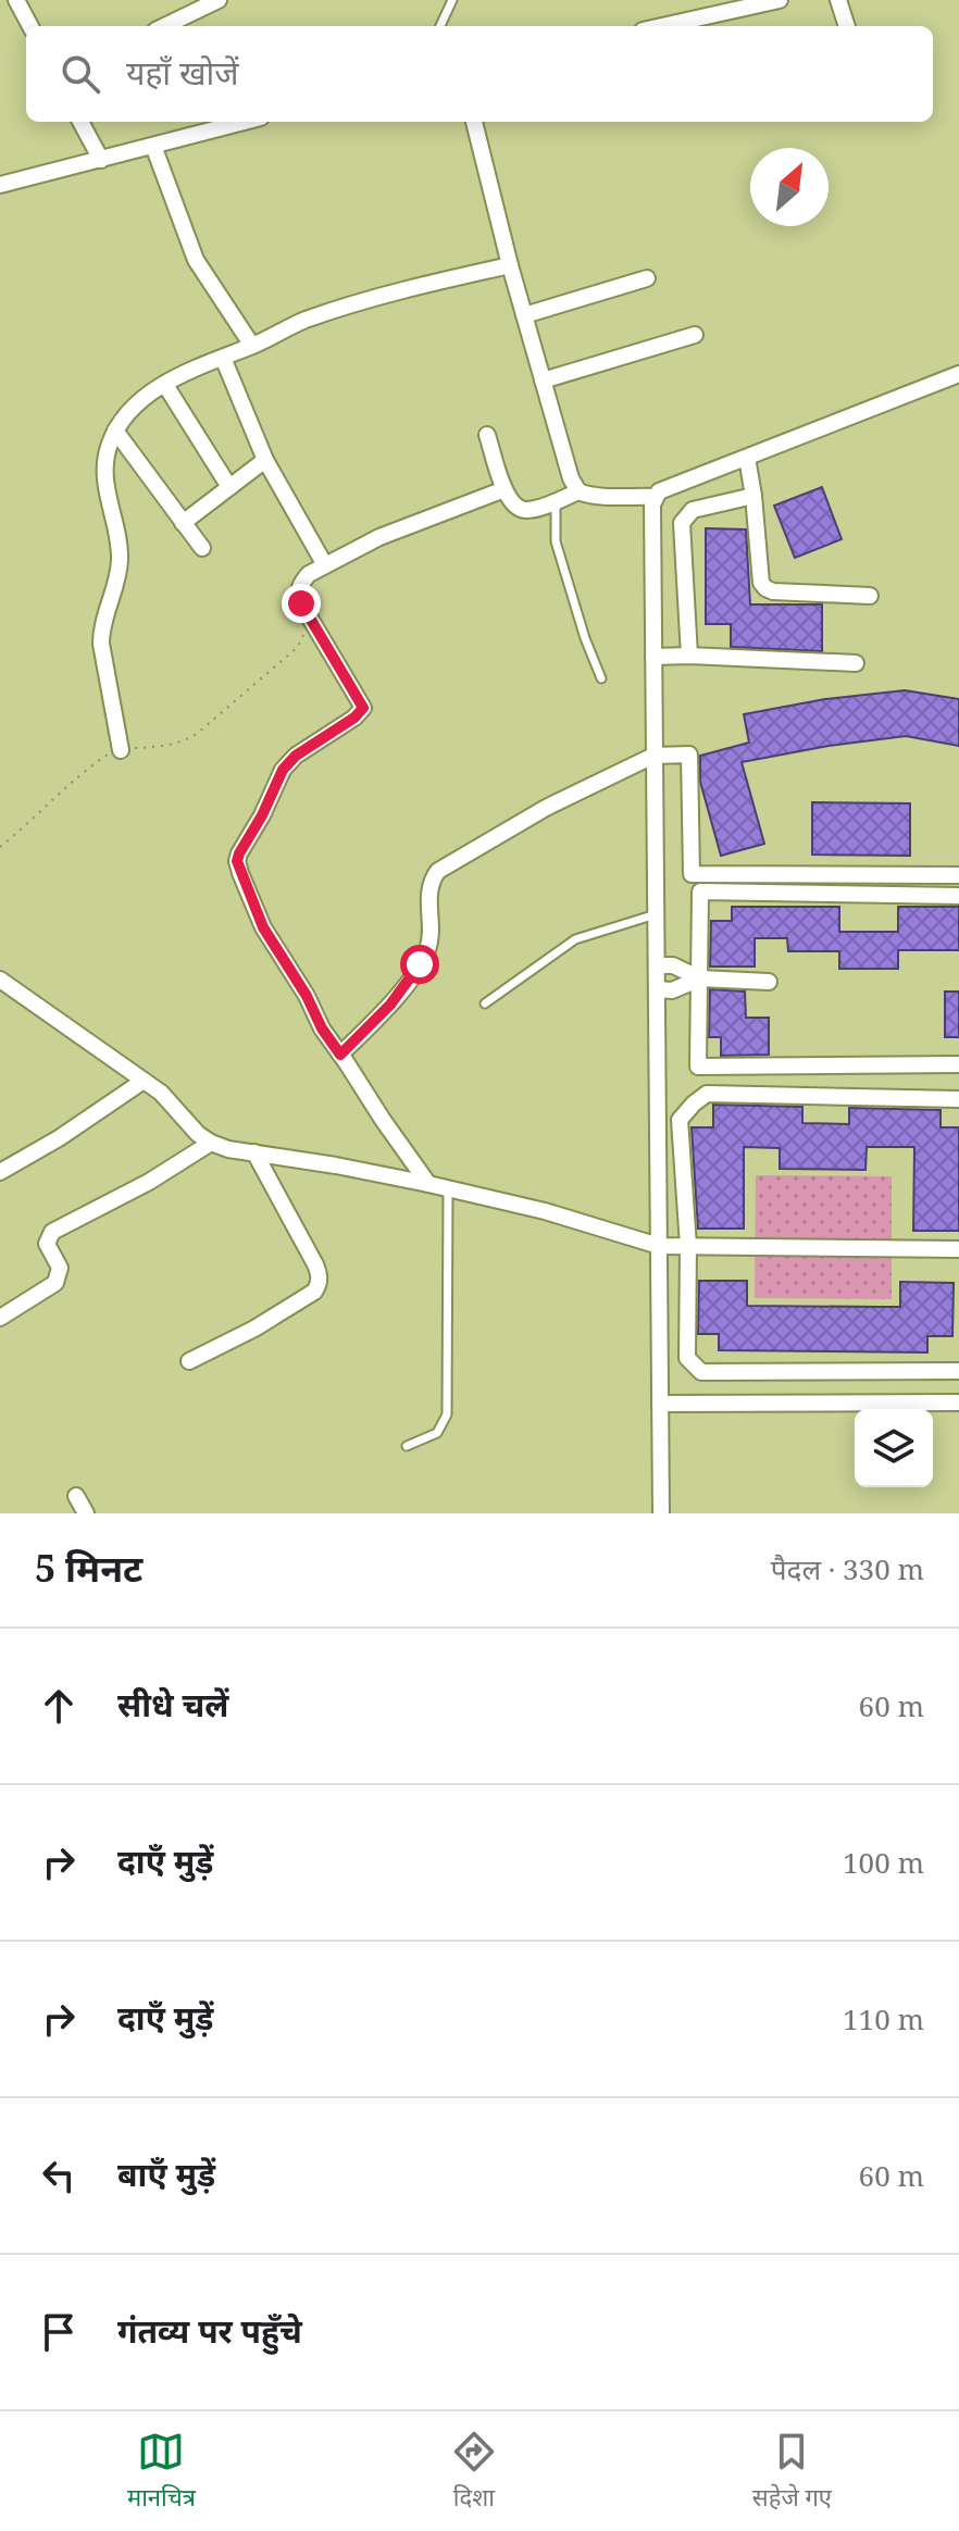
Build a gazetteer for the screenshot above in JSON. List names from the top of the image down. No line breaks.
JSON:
{"north":"top right","page":{"search":"यहाँ खोजें","heading":["5 मिनट","पैदल · 330 m"],"list":[["सीधे चलें","60 m"],["दाएँ मुड़ें","100 m"],["दाएँ मुड़ें","110 m"],["बाएँ मुड़ें","60 m"],"गंतव्य पर पहुँचे"],"nav":["मानचित्र","दिशा","सहेजे गए"]}}
